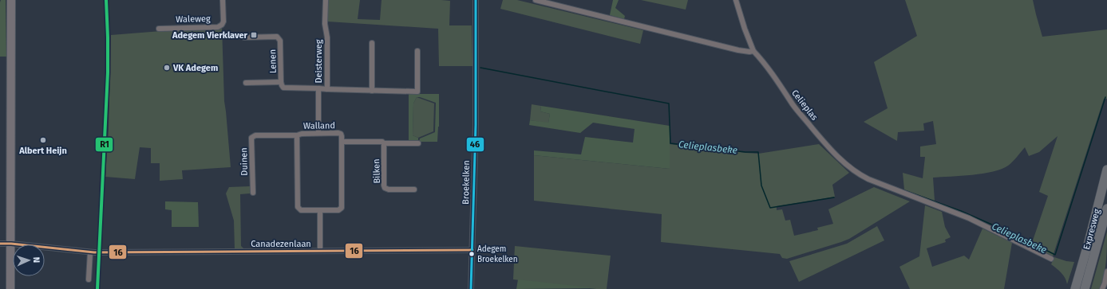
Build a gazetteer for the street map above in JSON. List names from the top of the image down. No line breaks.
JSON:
{"streets":{"highway":["Expresweg"],"street":["Waleweg","Lenen","Deisterweg","Celieplas","Walland","Duinen","Bilken","Broekelken","Canadezenlaan"]},"crossings":[["Lenen","Deisterweg"],["Deisterweg","Walland"],["Walland","Duinen"],["Broekelken","Canadezenlaan"]],"water":["Celieplasbeke"],"places":{"transit":["Adegem Vierklaver"],"other":["VK Adegem","Albert Heijn","Adegem Broekelken"]},"lines":["transit line R1","transit line 46","transit line 16"],"north":"right"}
